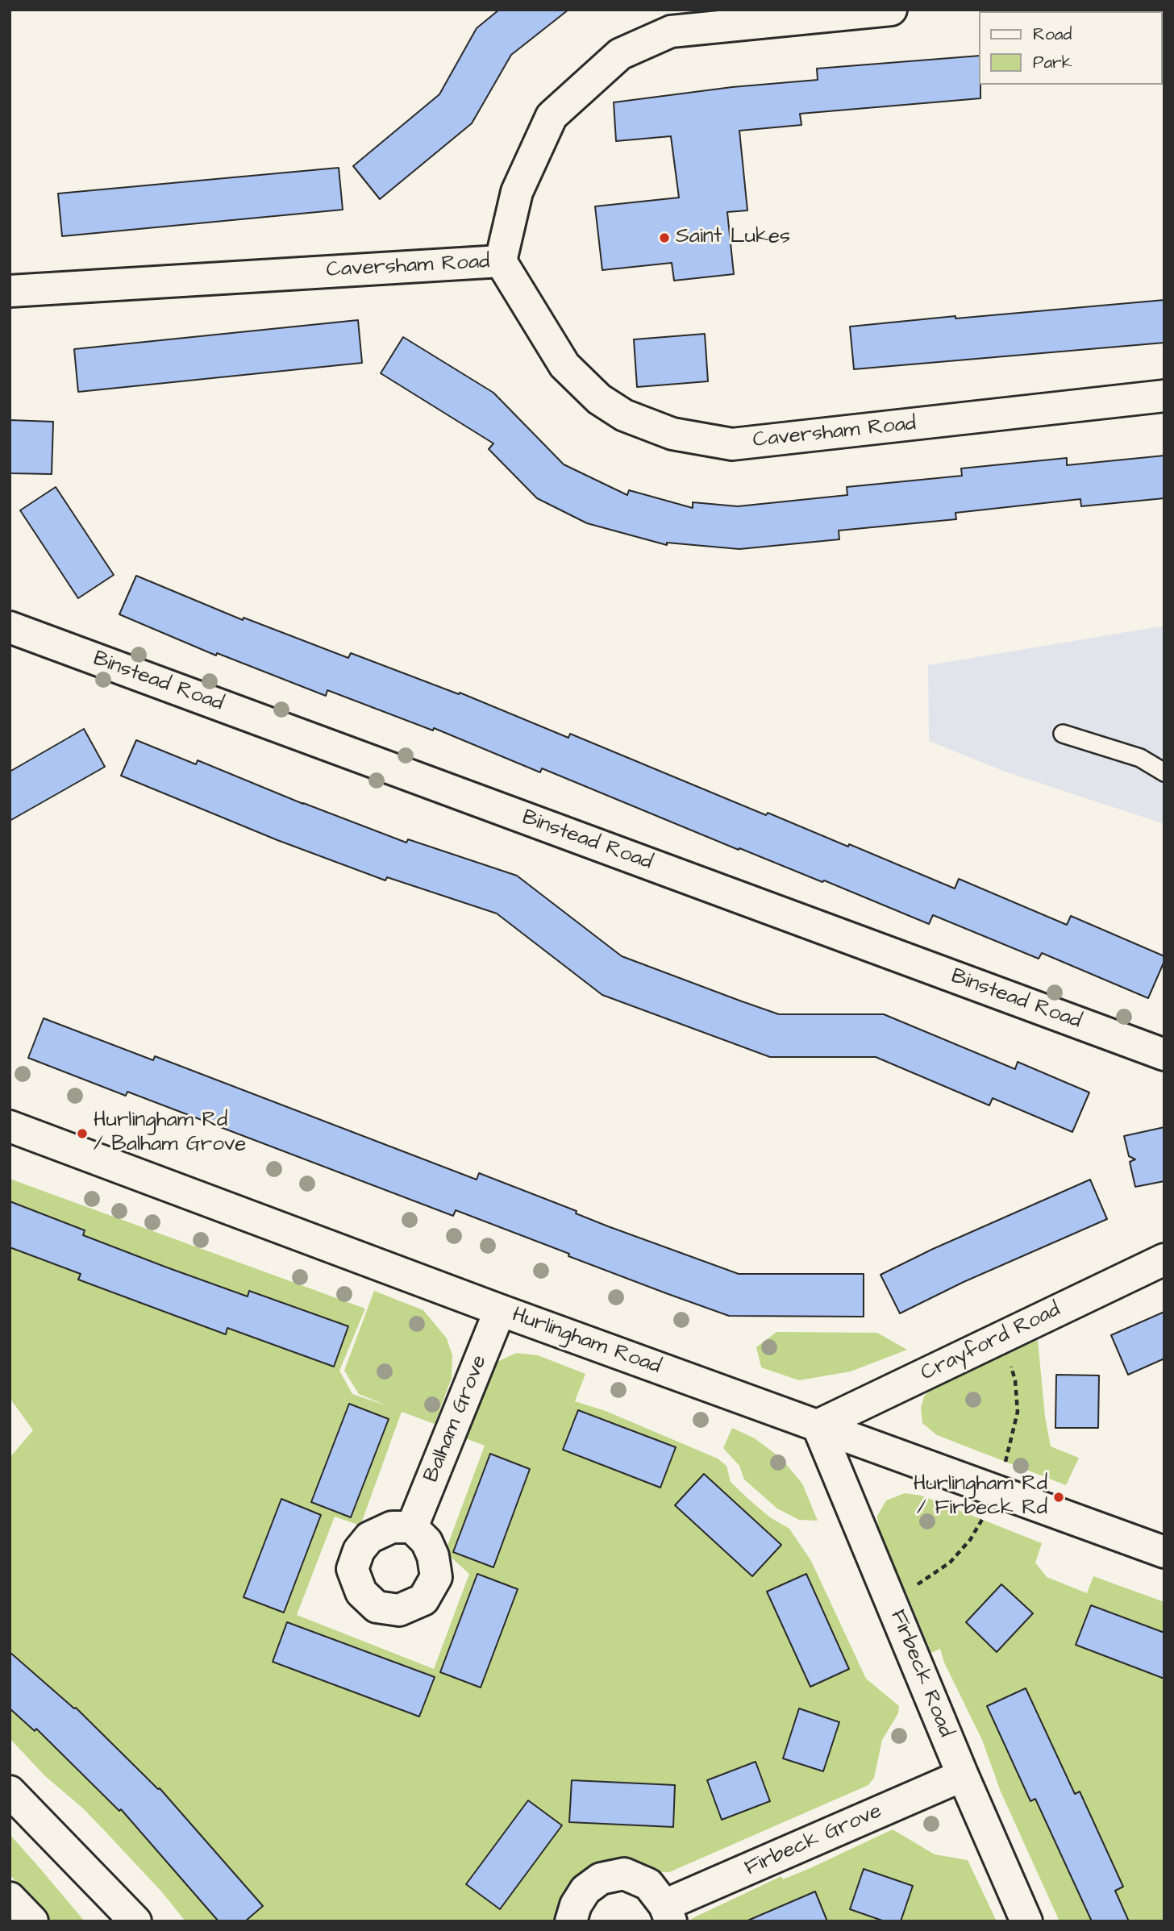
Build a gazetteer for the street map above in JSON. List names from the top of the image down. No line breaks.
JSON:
{"streets":{"street":["Caversham Road","Binstead Road","Hurlingham Road","Crayford Road","Balham Grove","Firbeck Road","Firbeck Grove"]},"crossings":[["Hurlingham Road","Crayford Road"],["Hurlingham Road","Balham Grove"],["Hurlingham Road","Firbeck Road"],["Crayford Road","Firbeck Road"],["Firbeck Road","Firbeck Grove"]],"places":["Saint Lukes","Hurlingham Rd / Balham Grove","Hurlingham Rd / Firbeck Rd"],"legend":["Road","Park"]}
